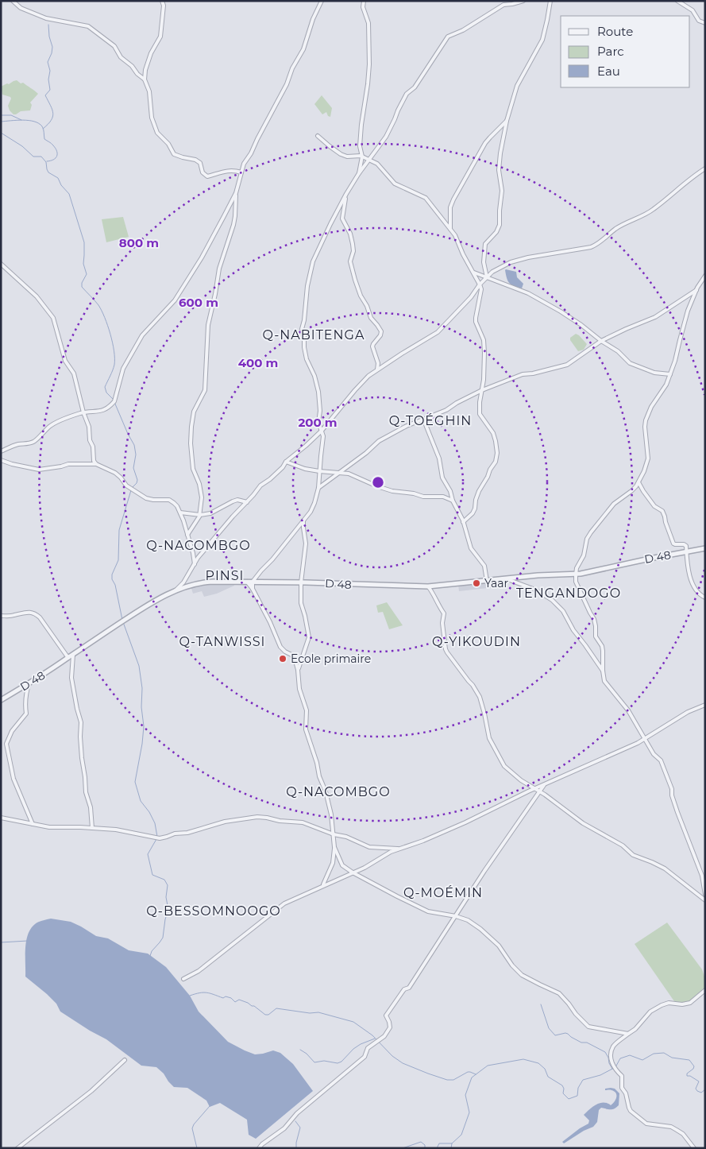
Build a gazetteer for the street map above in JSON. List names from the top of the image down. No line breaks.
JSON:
{"streets":{"street":["D 48"]},"districts":["Q-NABITENGA","Q-TOÉGHIN","Q-NACOMBGO","PINSI","TENGANDOGO","Q-TANWISSI","Q-YIKOUDIN","Q-NACOMBGO","Q-MOÉMIN","Q-BESSOMNOOGO"],"places":["Yaar","Ecole primaire"],"legend":["Route","Parc","Eau"],"rings":["800 m","600 m","400 m","200 m"]}
